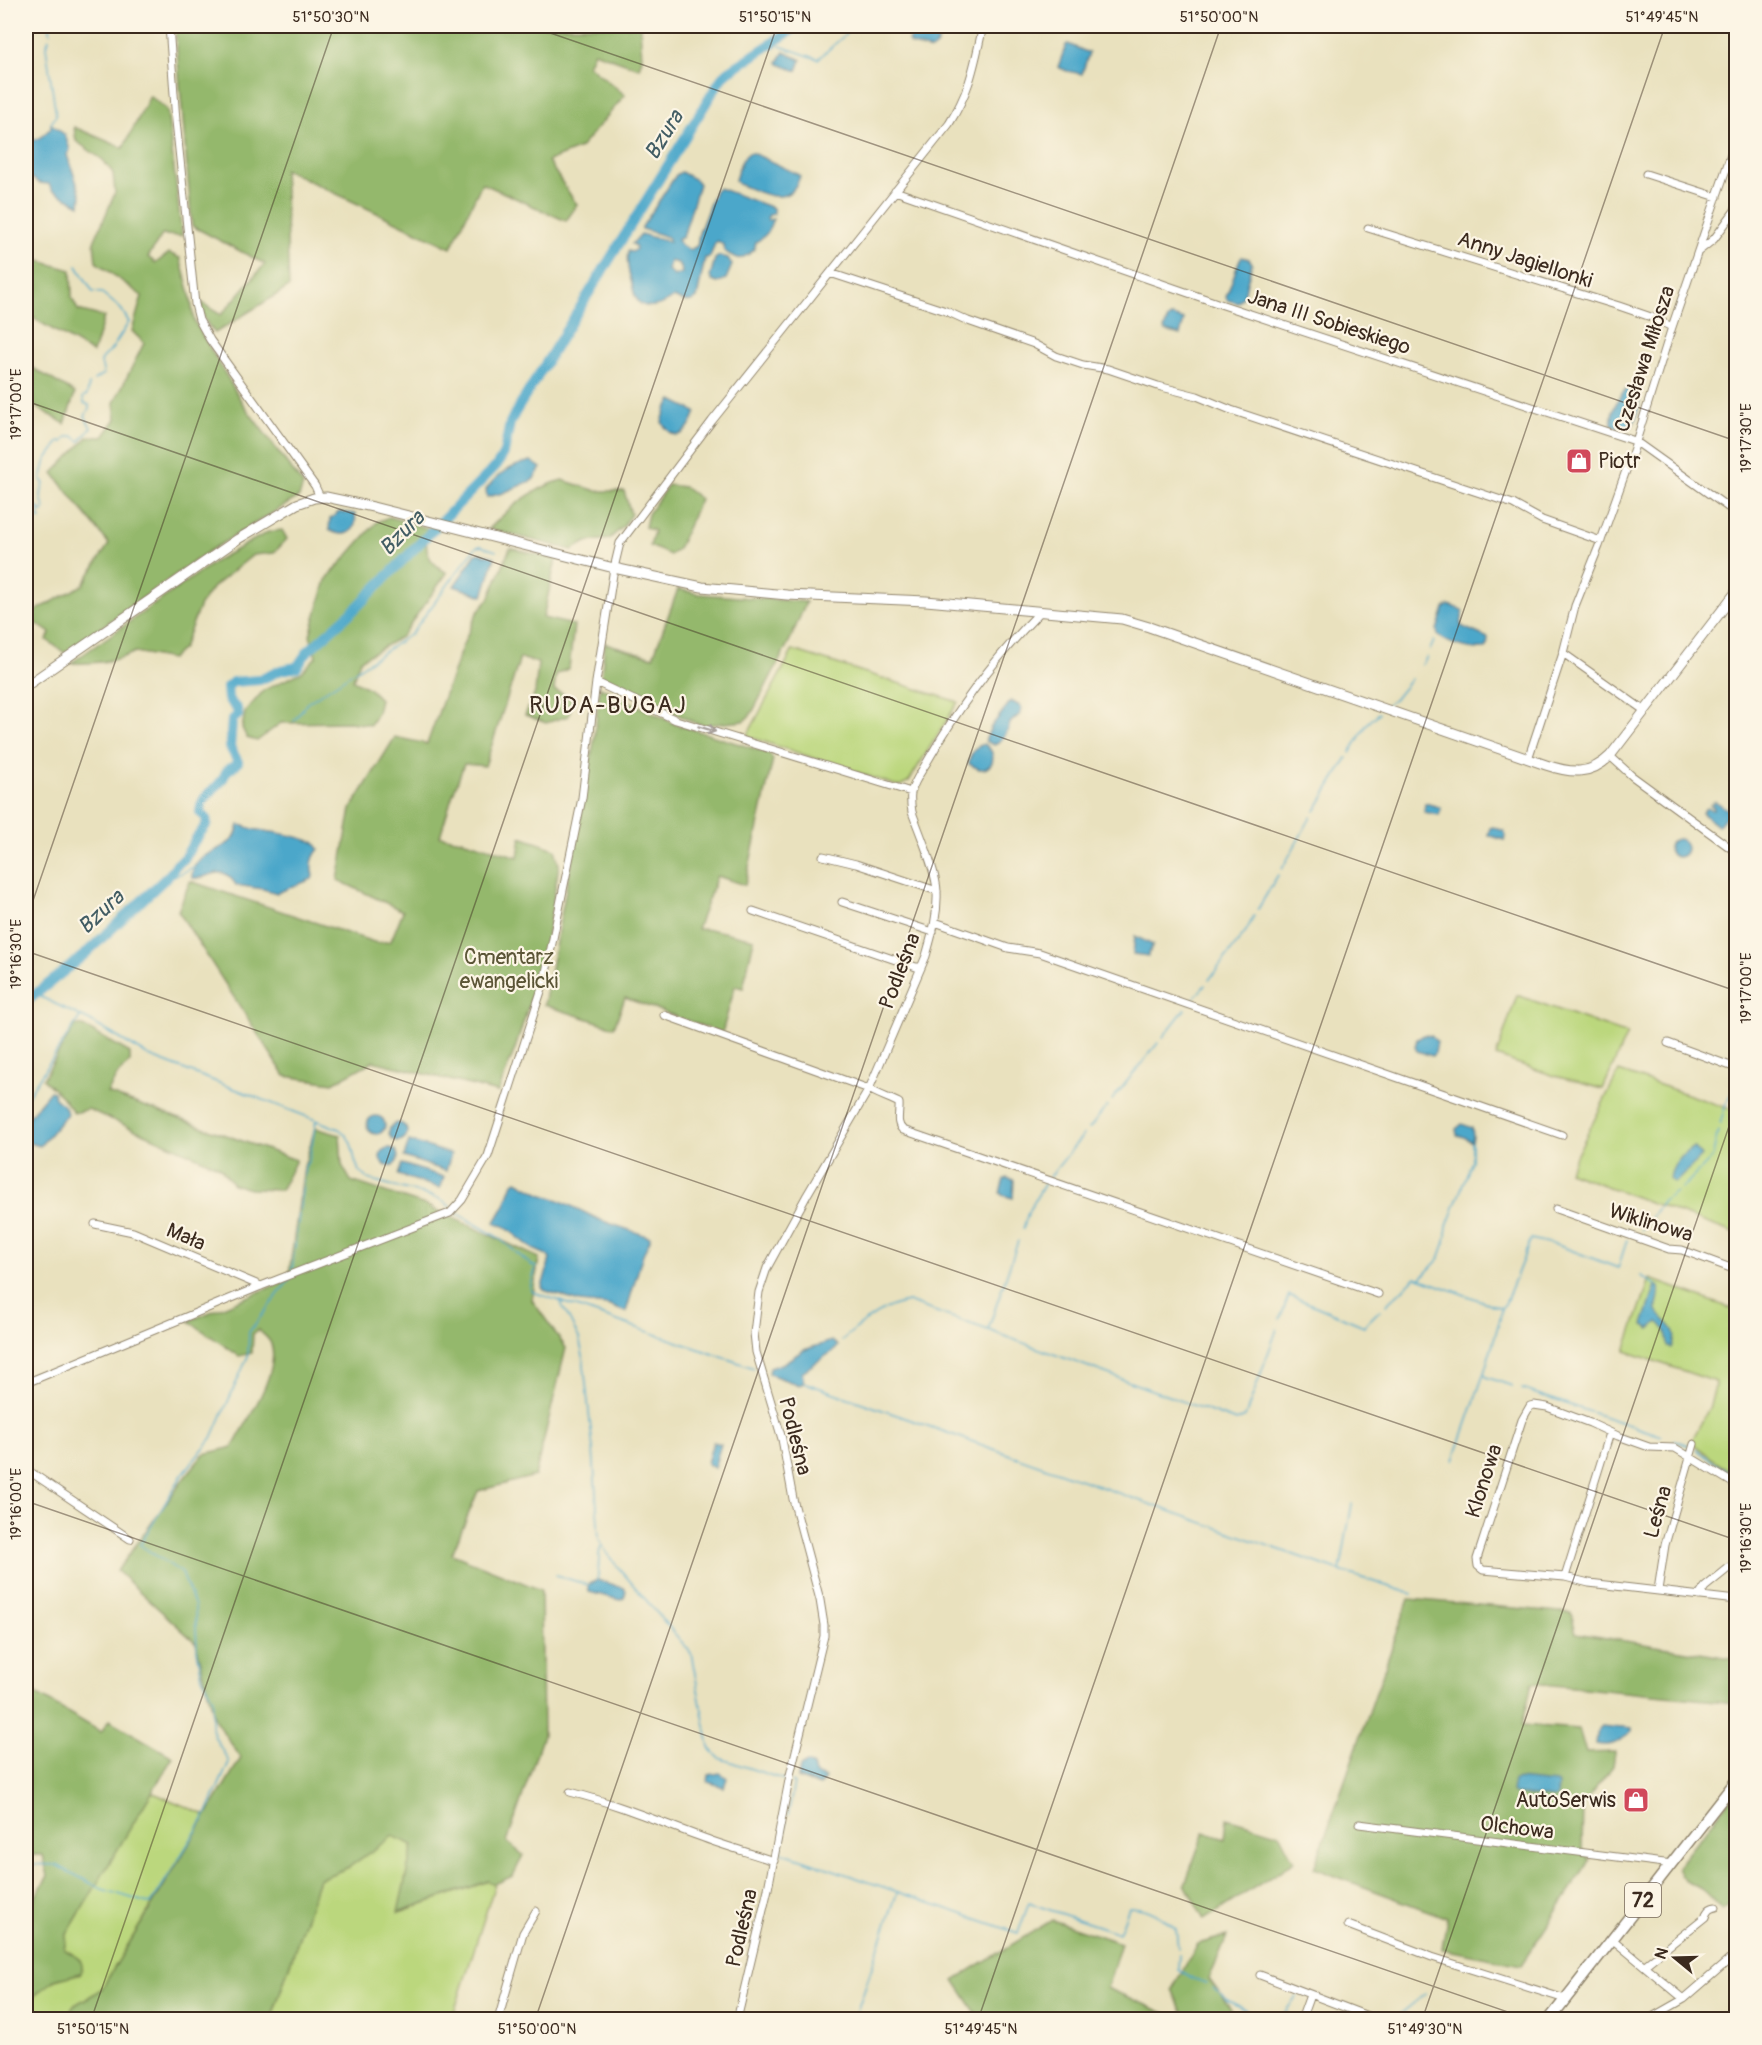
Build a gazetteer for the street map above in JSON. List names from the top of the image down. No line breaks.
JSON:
{"streets":{"main road":["72"],"street":["Anny Jagiellonki","Jana III Sobieskiego","Czesława Miłosza","Podleśna","Wiklinowa","Mała","Klonowa","Leśna","Olchowa"]},"crossings":[["Anny Jagiellonki","Czesława Miłosza"],["Jana III Sobieskiego","Czesława Miłosza"],["Klonowa","Leśna"],["Olchowa","72"]],"districts":["RUDA-BUGAJ"],"water":["Bzura"],"parks":["Cmentarz ewangelicki"],"places":{"shop":["Piotr","AutoSerwis"]},"north":"left","coordinates":["51°50'30\"N","51°50'15\"N","51°50'00\"N","51°49'45\"N","19°17'00\"E","19°17'30\"E","19°16'30\"E","19°16'00\"E","51°49'30\"N"]}
